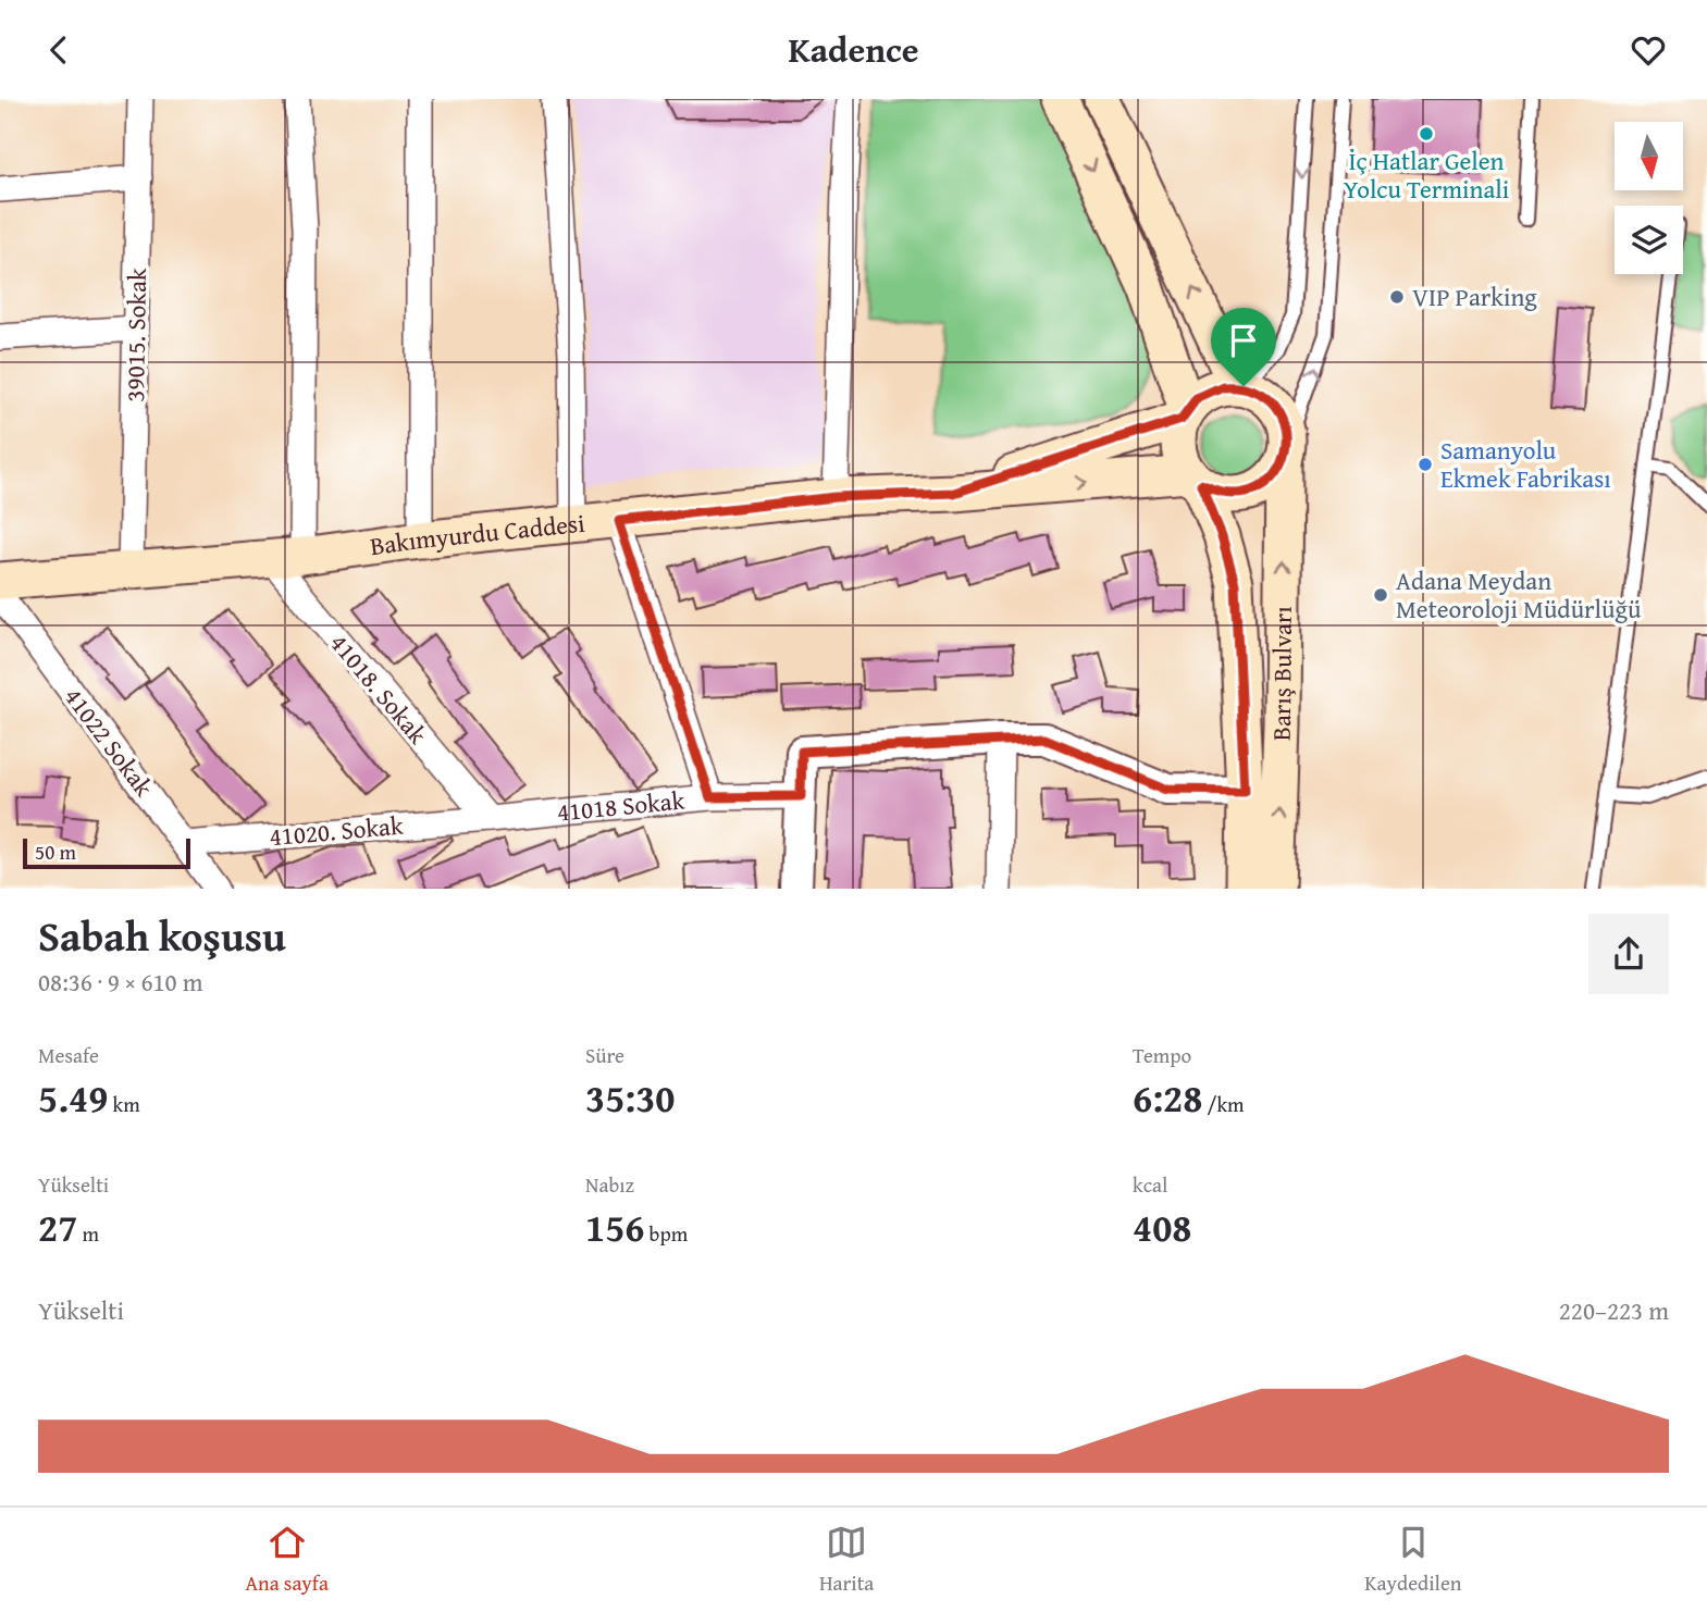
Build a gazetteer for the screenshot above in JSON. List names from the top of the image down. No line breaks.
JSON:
{"streets":{"main road":["Bakımyurdu Caddesi","Barış Bulvarı"],"street":["39015. Sokak","41018. Sokak","41022 Sokak","41018 Sokak","41020. Sokak"]},"crossings":[["39015. Sokak","Bakımyurdu Caddesi"],["Bakımyurdu Caddesi","Barış Bulvarı"],["Bakımyurdu Caddesi","41018. Sokak"],["41018. Sokak","41018 Sokak"],["41018. Sokak","41020. Sokak"],["41022 Sokak","41020. Sokak"],["41018 Sokak","41020. Sokak"]],"places":["İç Hatlar Gelen Yolcu Terminali","VIP Parking","Samanyolu Ekmek Fabrikası","Adana Meydan Meteoroloji Müdürlüğü"],"scale_bar":"50 m","north":"bottom","page":{"header":"Kadence","scale":"50 m","heading":["Sabah koşusu","08:36 · 9 × 610 m"],"stats":[["Mesafe","5.49 km"],["Süre","35:30"],["Tempo","6:28 /km"],["Yükselti","27 m"],["Nabız","156 bpm"],["kcal","408"]],"chart":["Yükselti","220–223 m"],"tabs":["Ana sayfa","Harita","Kaydedilen"]}}
